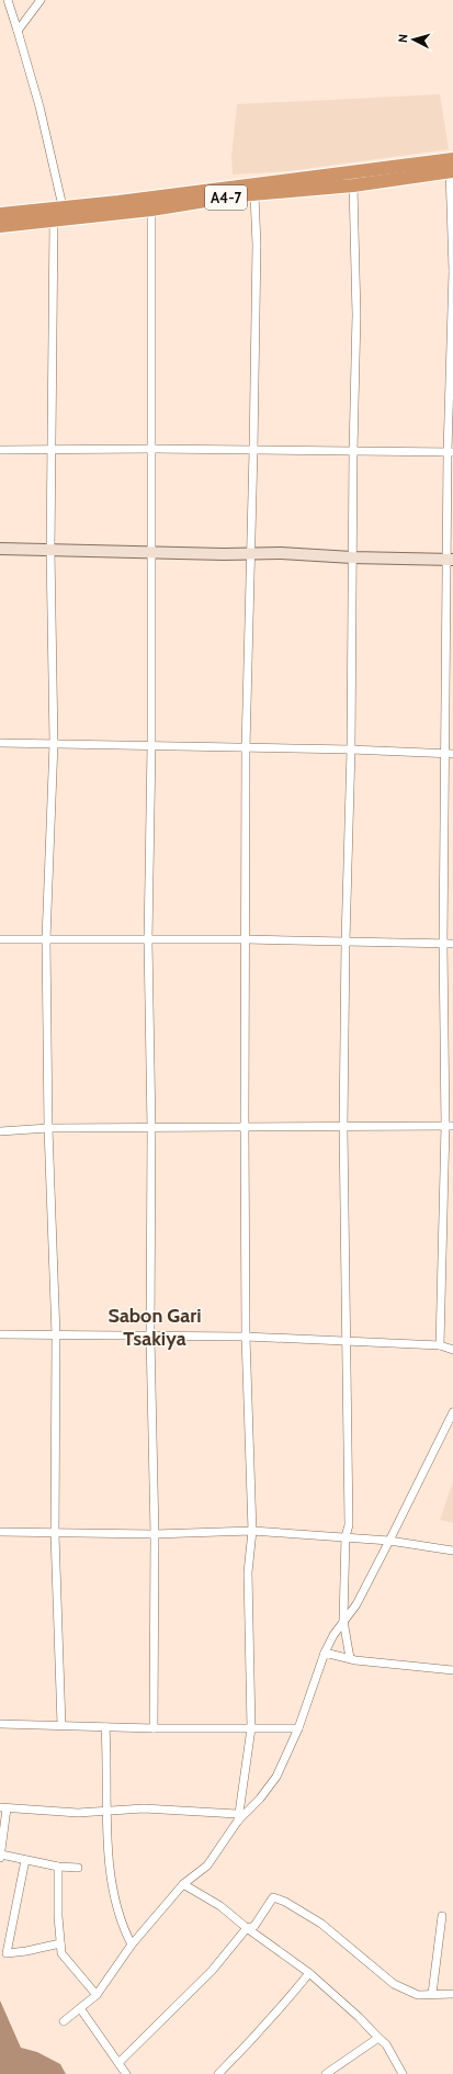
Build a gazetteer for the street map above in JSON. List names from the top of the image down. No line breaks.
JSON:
{"streets":{"highway":["A4-7"]},"districts":["Sabon Gari Tsakiya"],"north":"left"}
